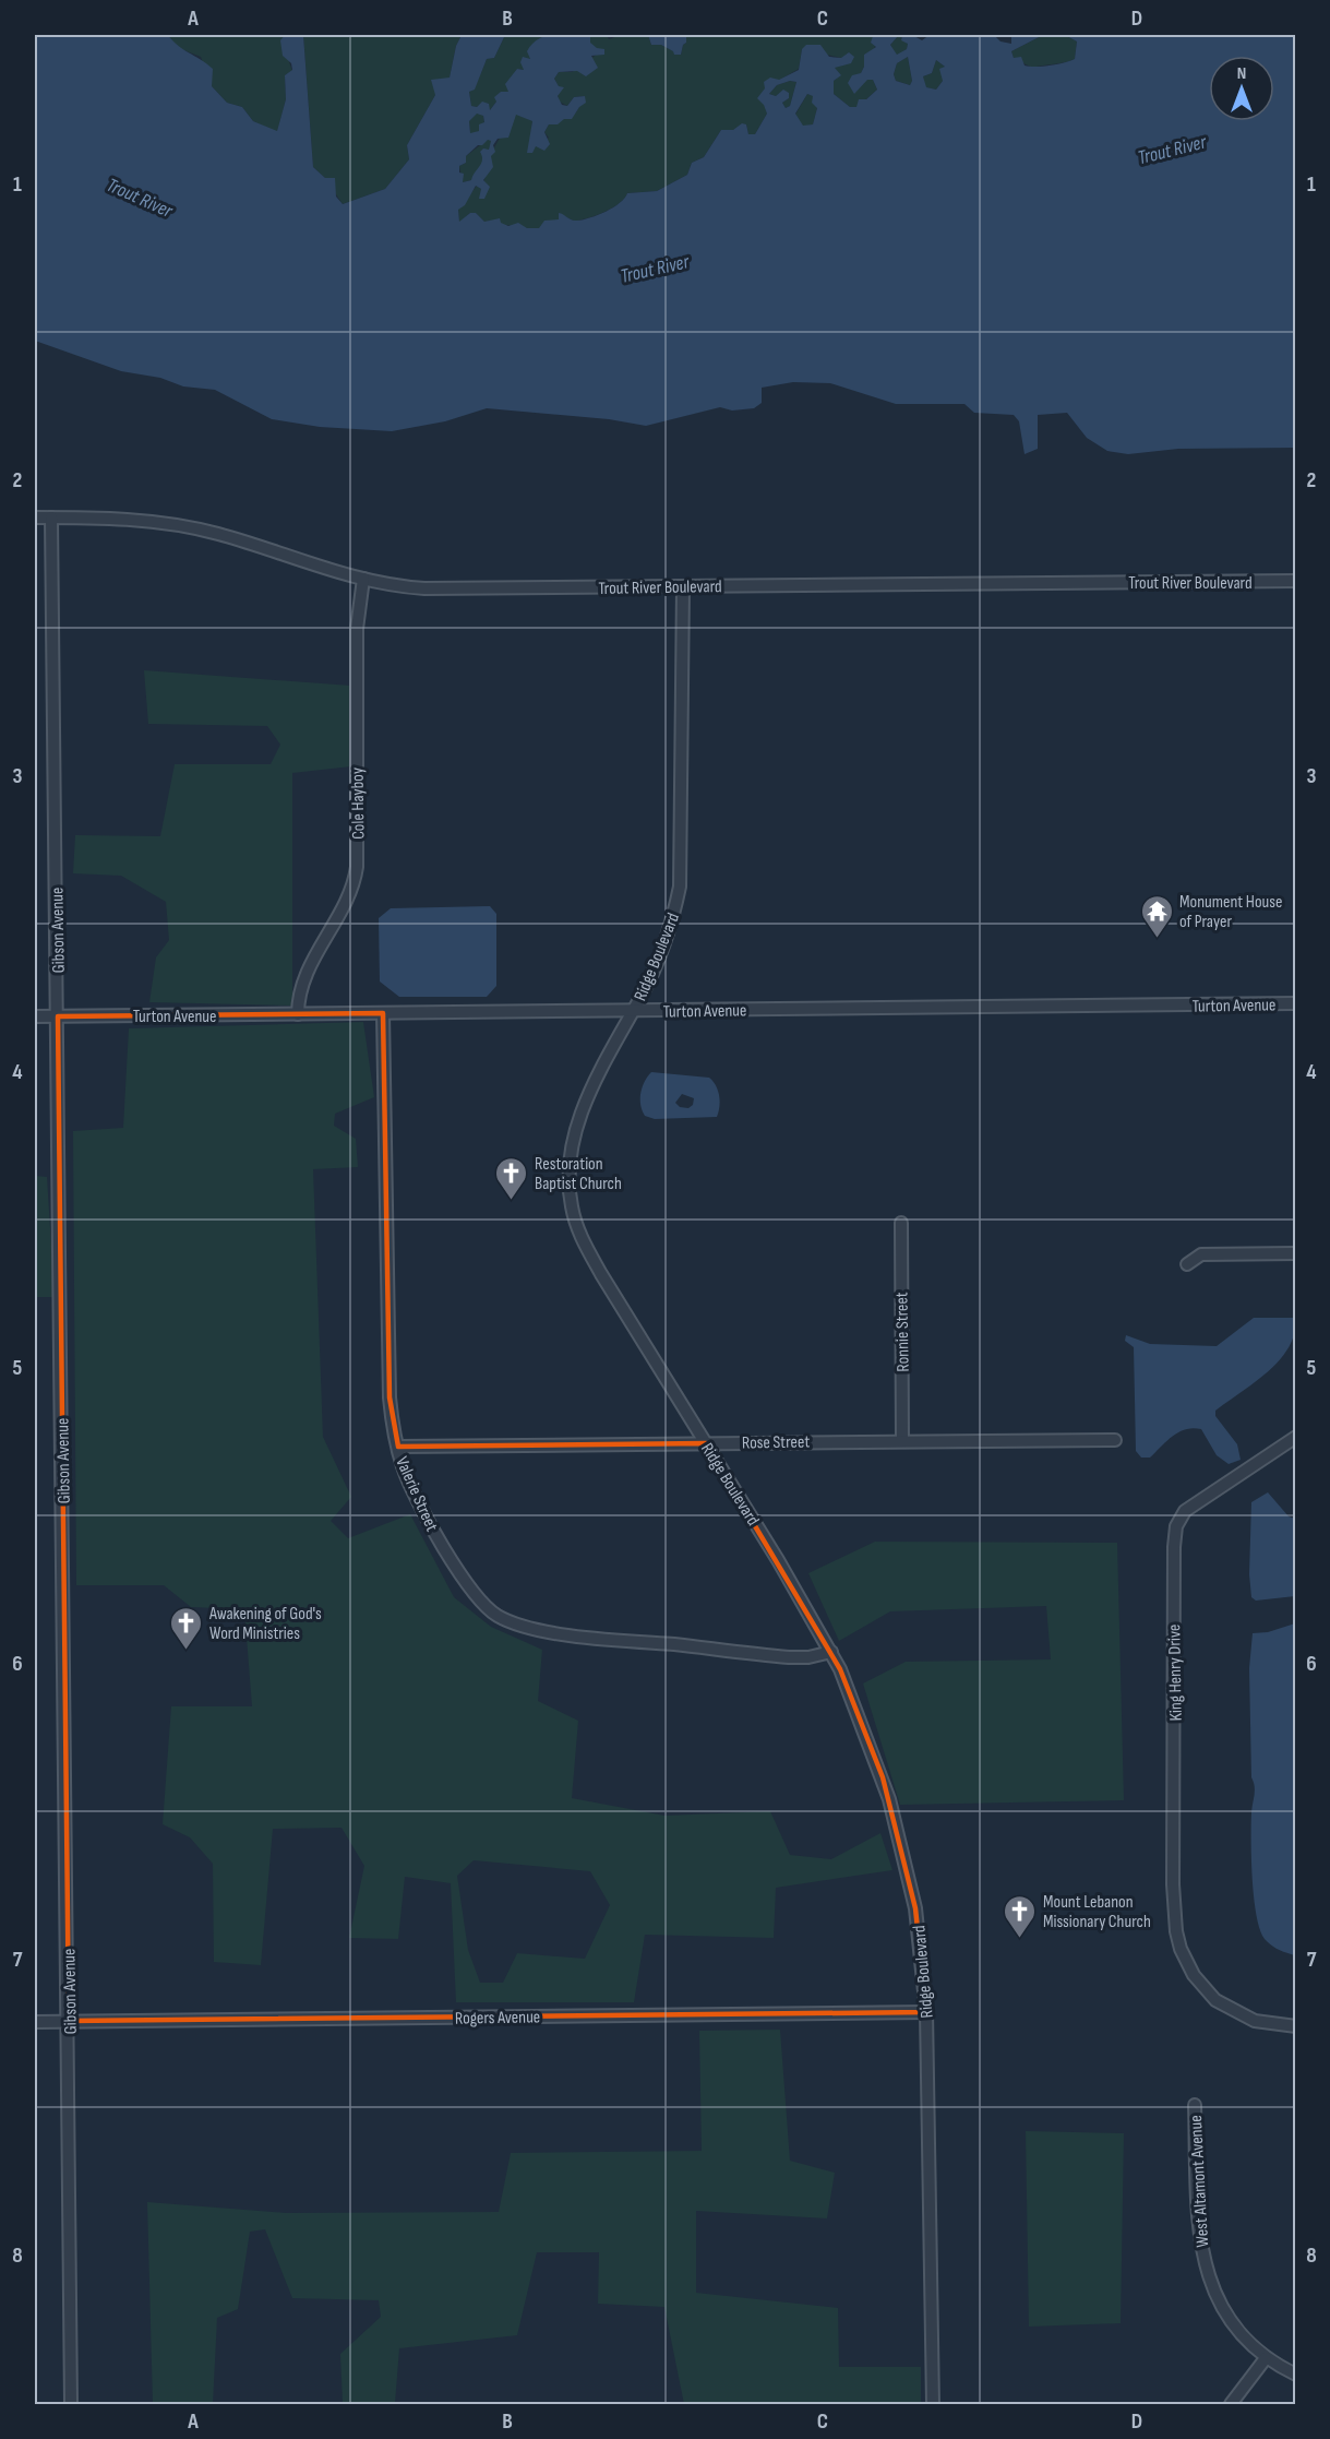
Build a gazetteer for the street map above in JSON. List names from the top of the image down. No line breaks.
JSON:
{"streets":{"street":["Trout River Boulevard","Cole Hayboy","Gibson Avenue","Ridge Boulevard","Turton Avenue","Ronnie Street","Rose Street","Valerie Street","King Henry Drive","Rogers Avenue","West Altamont Avenue"]},"crossings":[["Trout River Boulevard","Cole Hayboy"],["Trout River Boulevard","Gibson Avenue"],["Trout River Boulevard","Ridge Boulevard"],["Cole Hayboy","Turton Avenue"],["Gibson Avenue","Turton Avenue"],["Gibson Avenue","Rogers Avenue"],["Ridge Boulevard","Turton Avenue"],["Ridge Boulevard","Rose Street"],["Ridge Boulevard","Valerie Street"],["Ridge Boulevard","Rogers Avenue"],["Turton Avenue","Valerie Street"],["Ronnie Street","Rose Street"],["Rose Street","Valerie Street"]],"water":["Trout River"],"places":{"temple":["Monument House of Prayer"],"church":["Restoration Baptist Church","Awakening of God's Word Ministries","Mount Lebanon Missionary Church"]},"north":"top","grid":{"columns":["A","B","C","D"],"rows":["1","2","3","4","5","6","7","8"]}}
